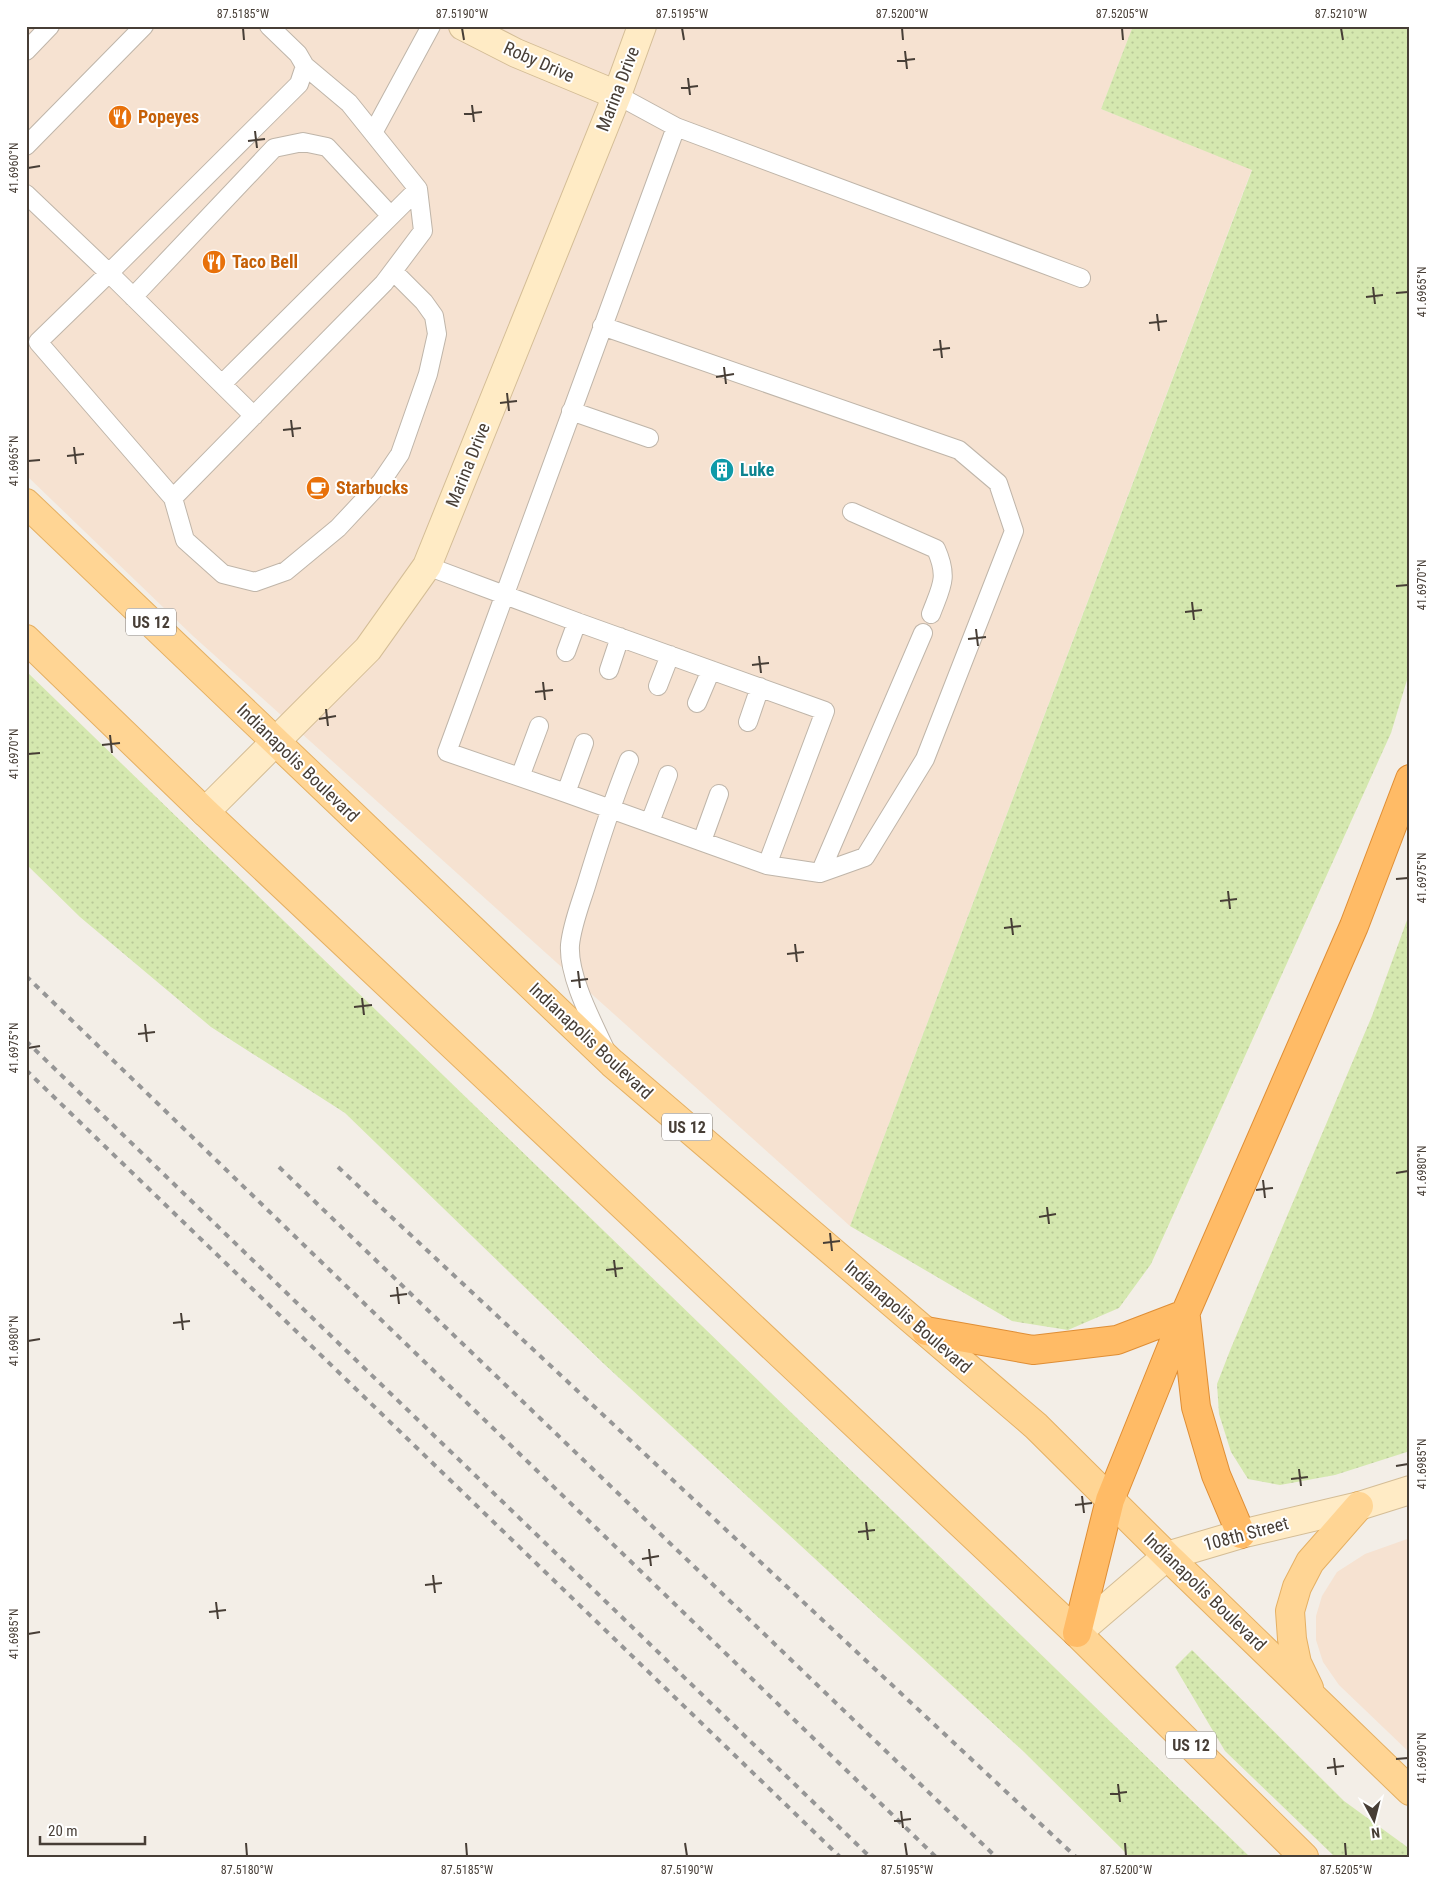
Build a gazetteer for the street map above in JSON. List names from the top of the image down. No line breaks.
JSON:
{"streets":{"main road":["US 12","Indianapolis Boulevard"],"street":["Roby Drive","Marina Drive","108th Street"]},"crossings":[["Roby Drive","Marina Drive"],["Marina Drive","US 12"],["Marina Drive","Indianapolis Boulevard"],["US 12","108th Street"],["Indianapolis Boulevard","108th Street"]],"places":{"restaurant":["Popeyes","Taco Bell"],"building":["Luke"],"cafe":["Starbucks"]},"scale_bar":"20 m","north":"bottom","coordinates":["87.5185°W","87.5190°W","87.5195°W","87.5200°W","87.5205°W","87.5210°W","41.6960°N","41.6965°N","41.6970°N","41.6975°N","41.6980°N","41.6985°N","41.6990°N","87.5180°W"]}
